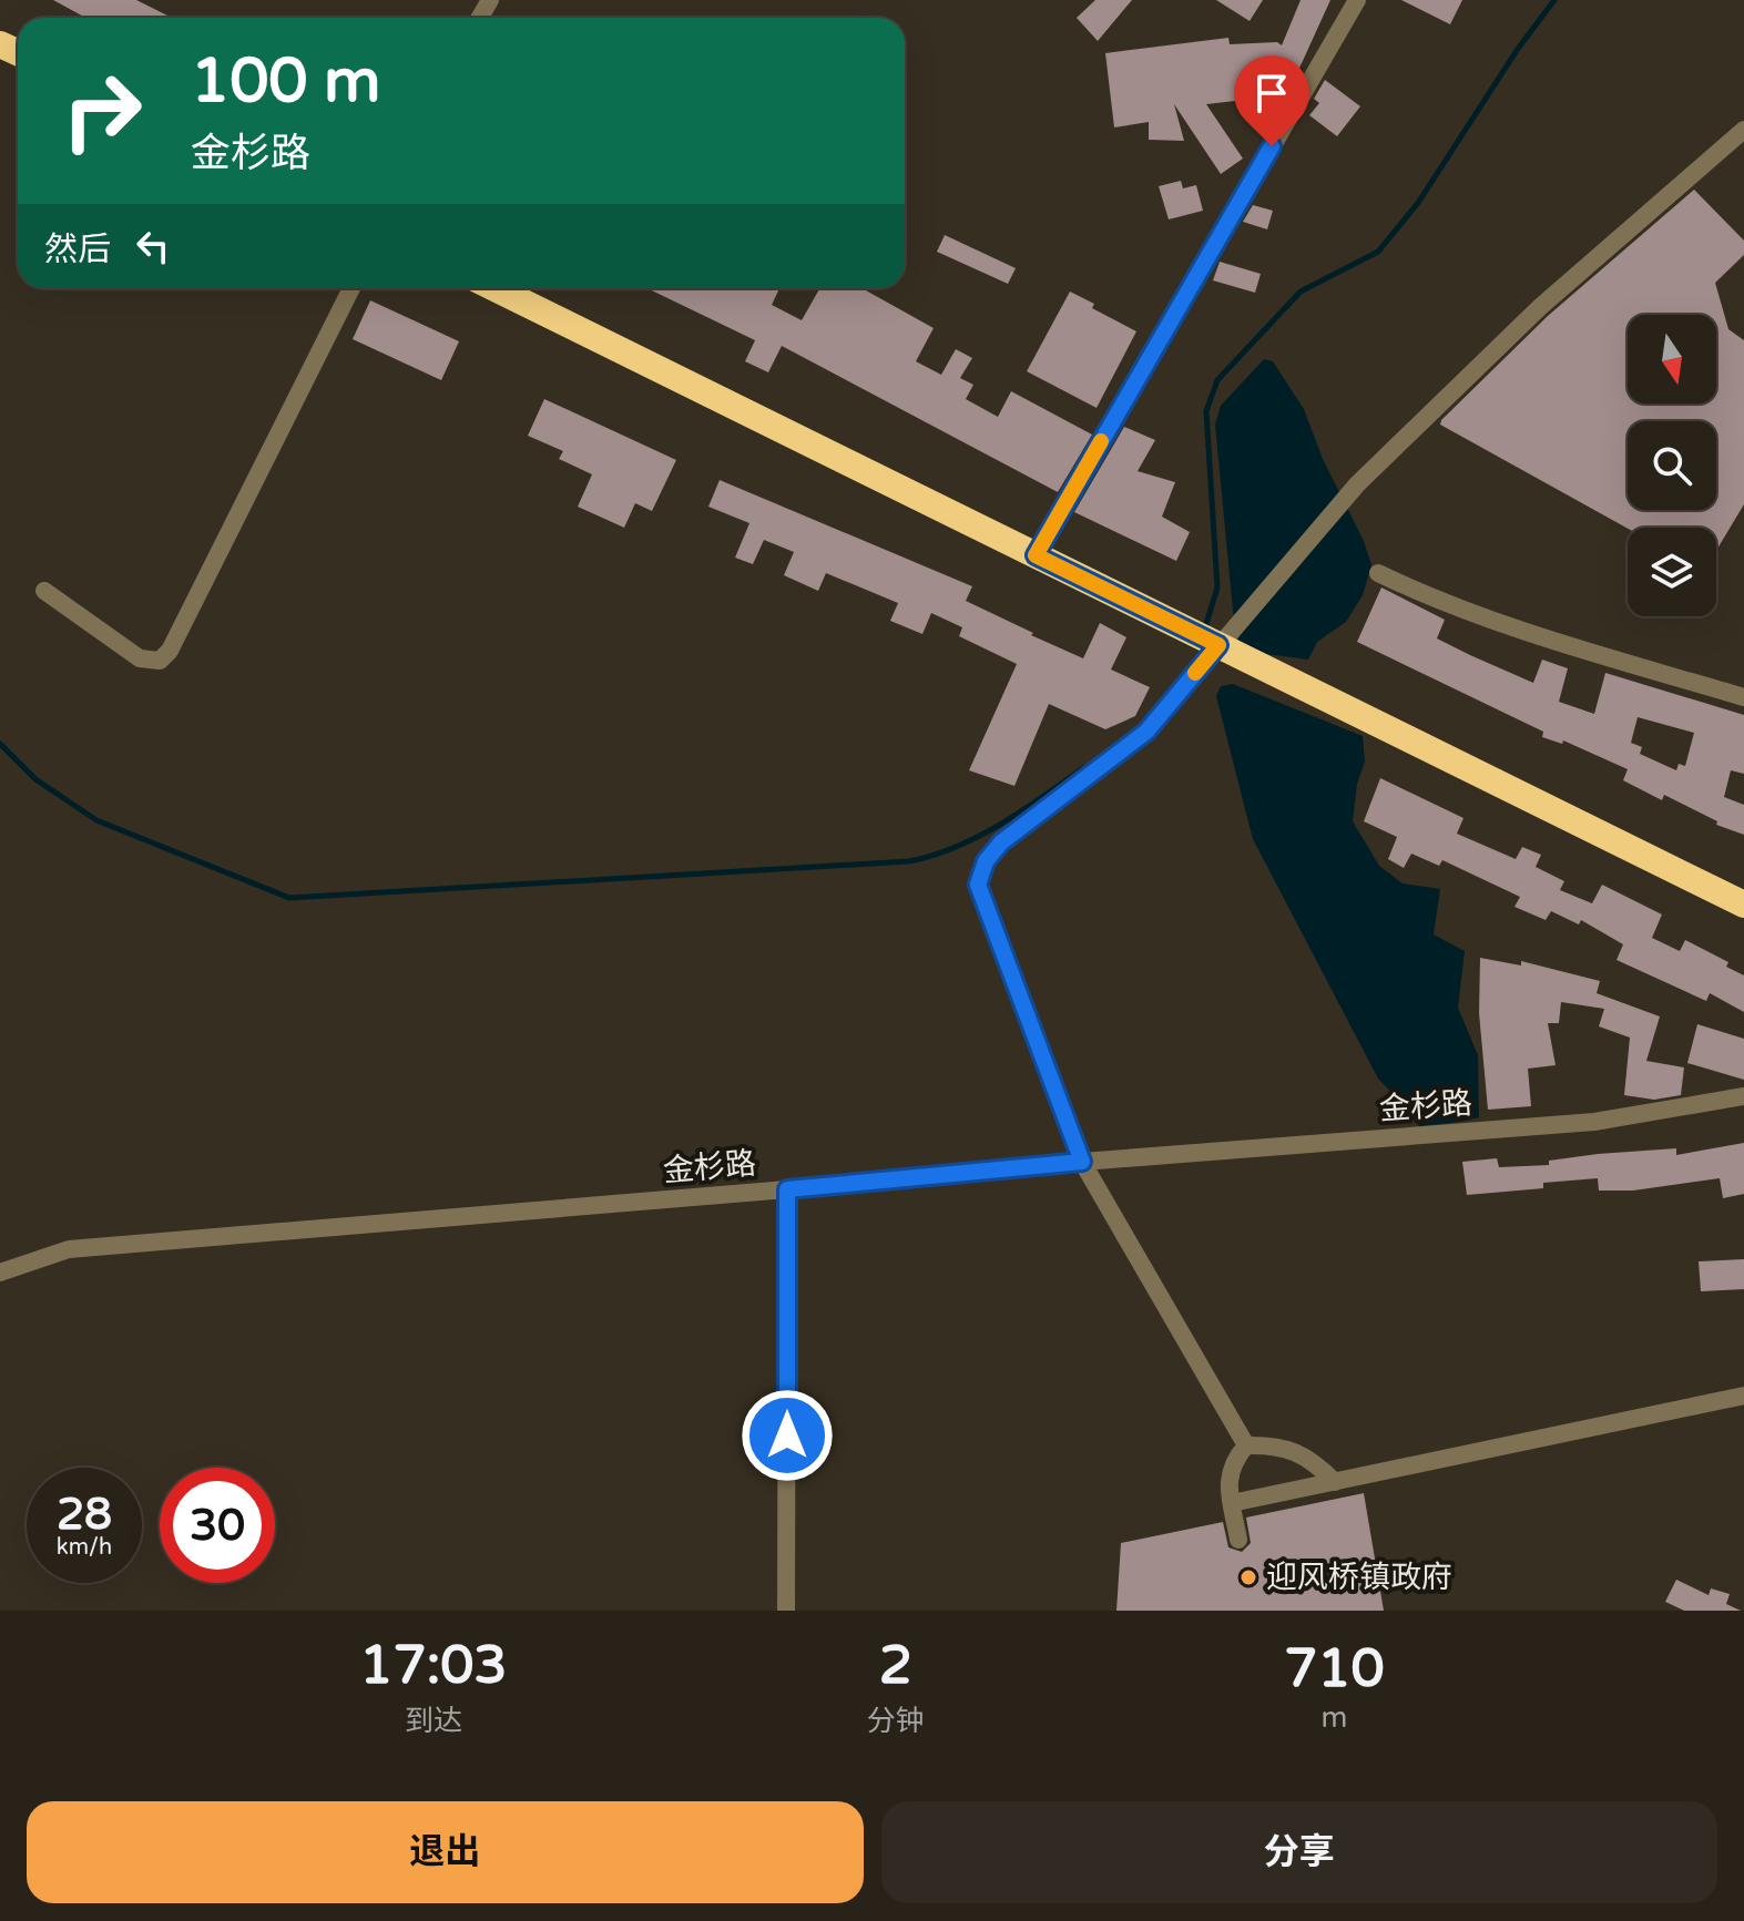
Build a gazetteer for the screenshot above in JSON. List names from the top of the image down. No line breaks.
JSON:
{"streets":{"street":["金杉路"]},"places":["迎风桥镇政府"],"north":"bottom","page":{"turn":["100 m","金杉路"],"then":"然后","speed":"28 km/h","limit":"30","eta":["17:03","到达","2","分钟","710","m"],"buttons":["退出","分享"]}}
